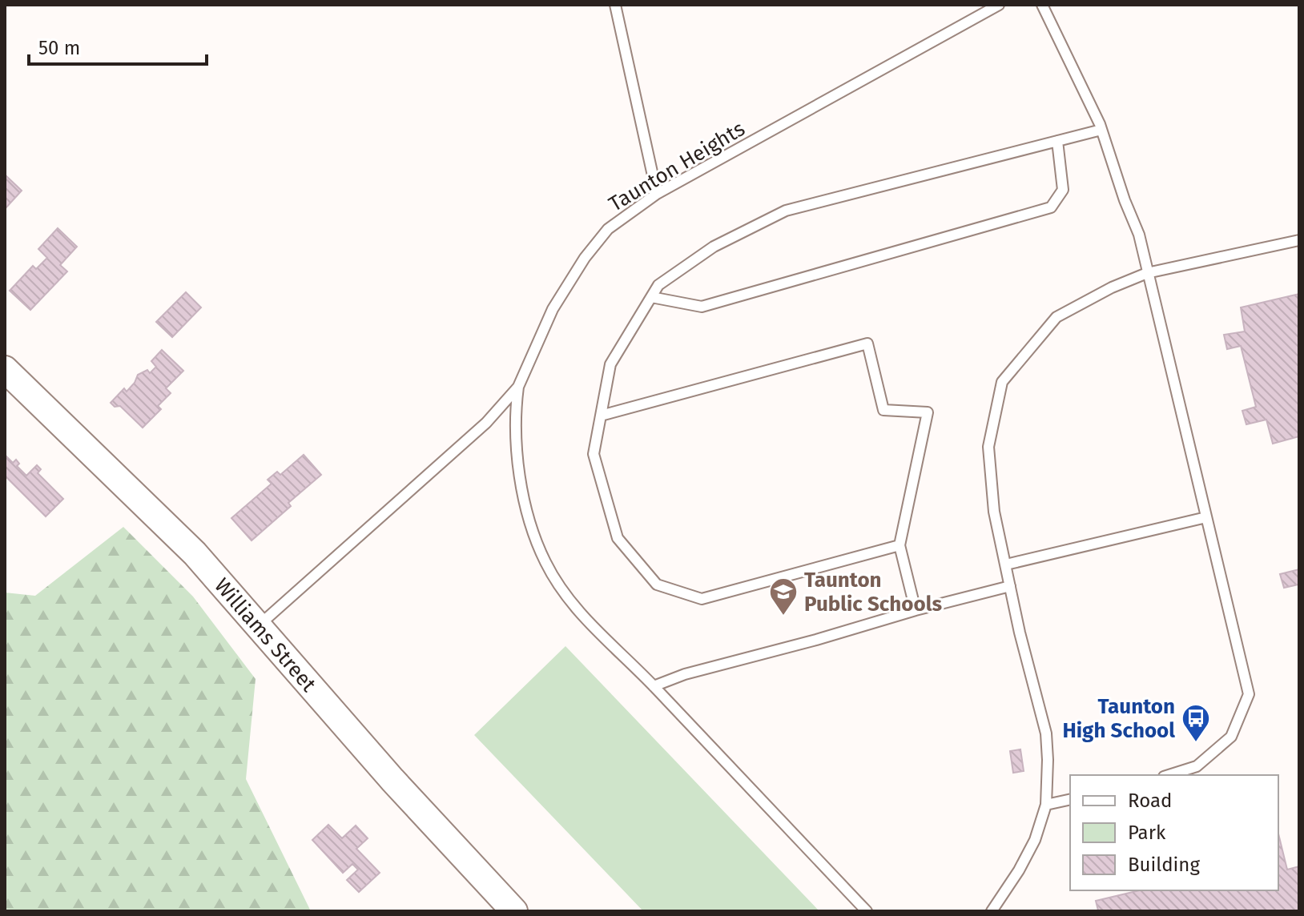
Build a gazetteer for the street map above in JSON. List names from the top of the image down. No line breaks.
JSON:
{"streets":{"street":["Williams Street"],"lane":["Taunton Heights"]},"crossings":[["Taunton Heights","Williams Street"]],"places":{"school or university":["Taunton Public Schools"],"bus stop":["Taunton High School"]},"legend":["Road","Park","Building"],"scale_bar":"50 m"}
